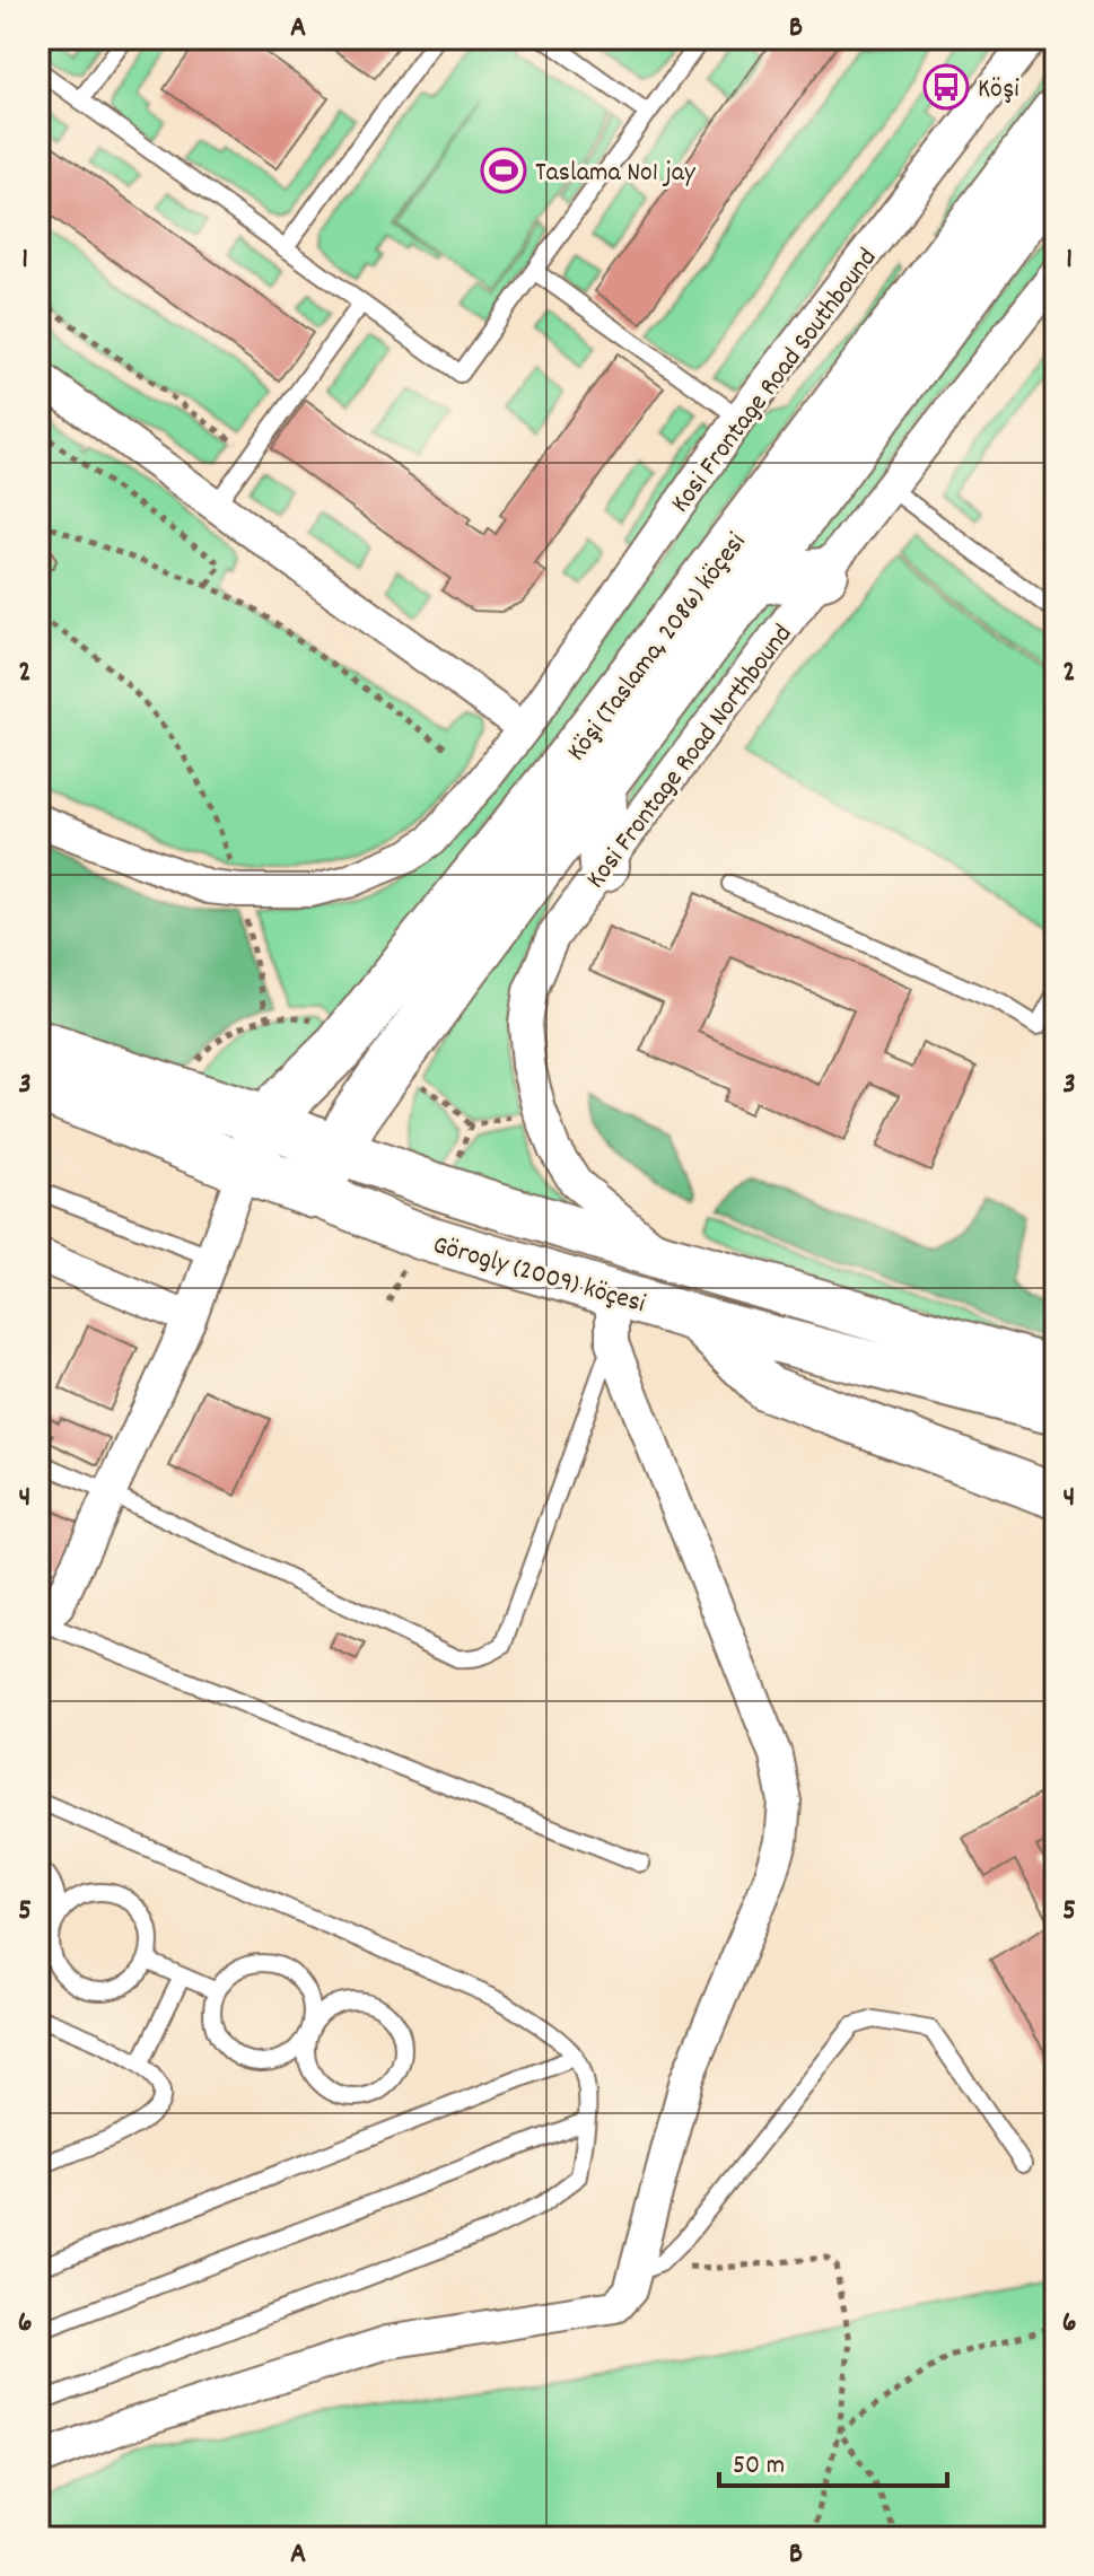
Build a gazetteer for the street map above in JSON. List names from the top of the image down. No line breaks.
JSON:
{"streets":{"main road":["Köşi (Taslama, 2086) köçesi","Görogly (2009) köçesi"],"street":["Kosi Frontage Road Southbound","Kosi Frontage Road Northbound"]},"crossings":[["Köşi (Taslama, 2086) köçesi","Görogly (2009) köçesi"],["Kosi Frontage Road Northbound","Görogly (2009) köçesi"]],"places":{"bus stop":["Köşi"],"sports":["Taslama No1 jay"]},"scale_bar":"50 m","grid":{"columns":["A","B"],"rows":["1","2","3","4","5","6"]}}
